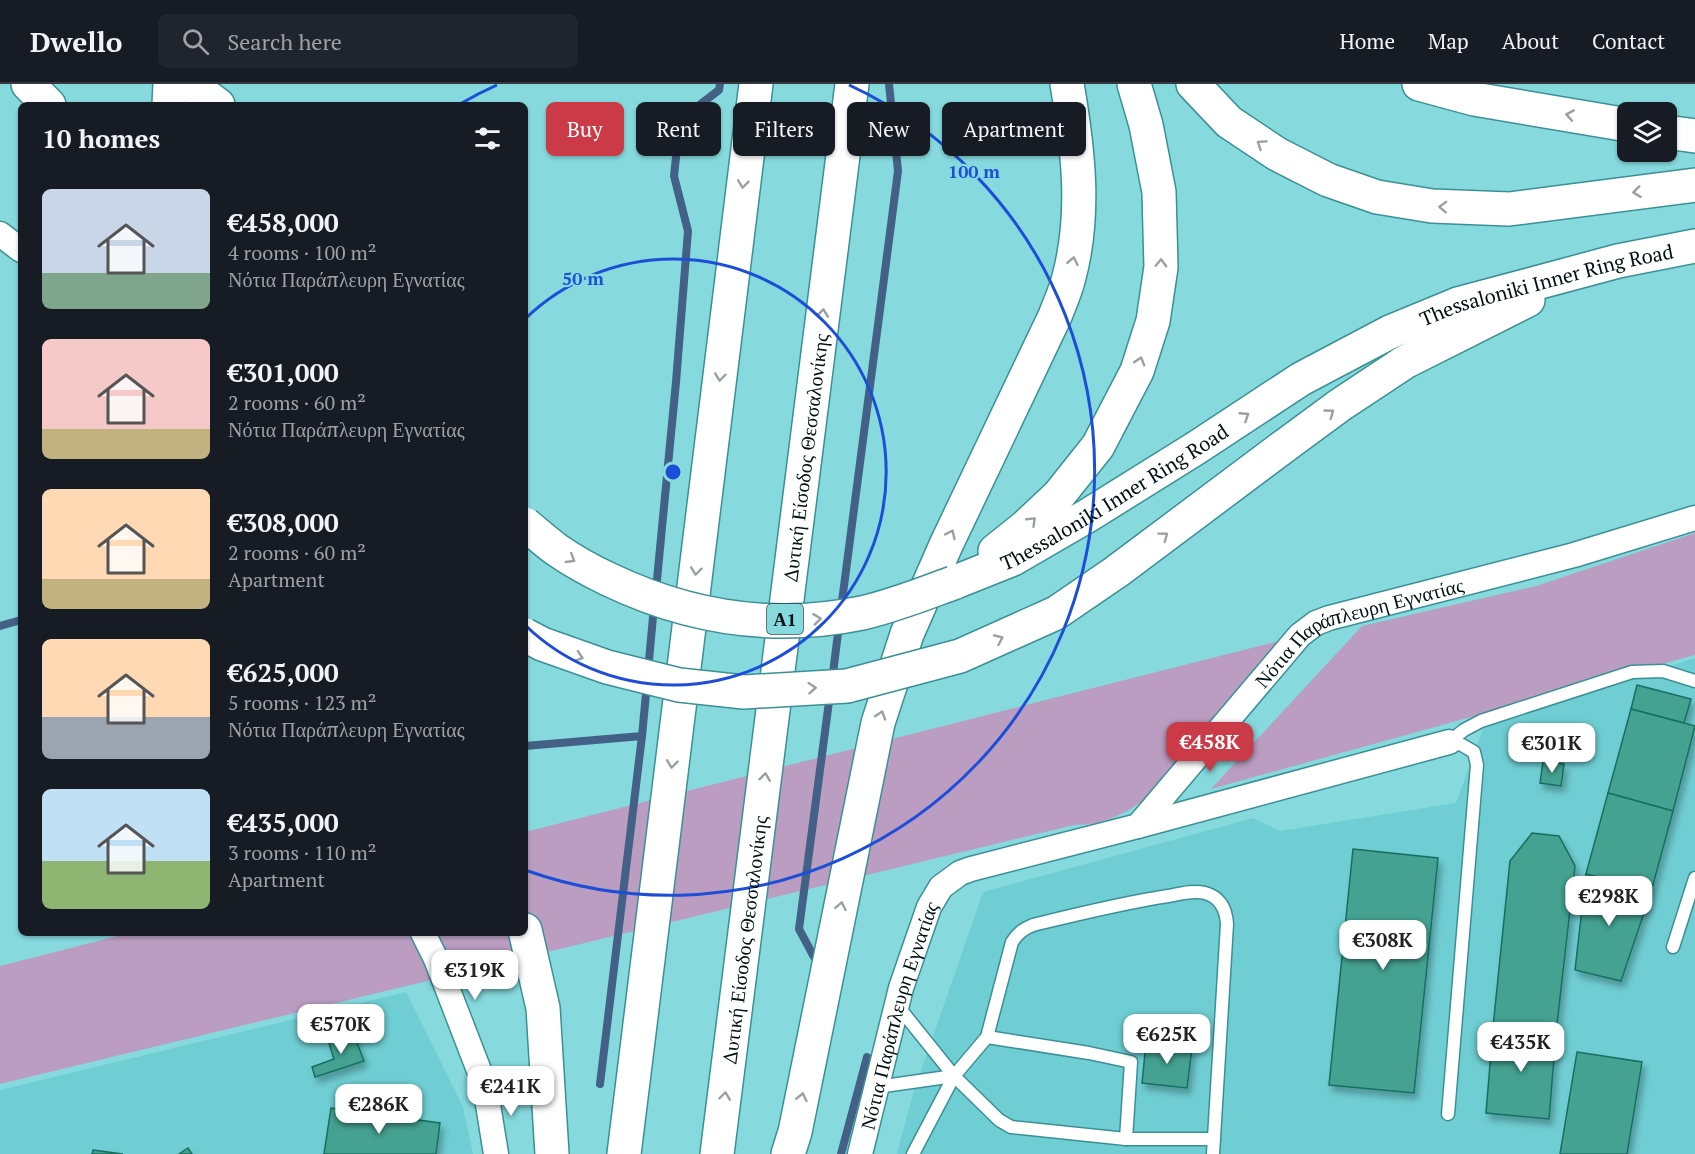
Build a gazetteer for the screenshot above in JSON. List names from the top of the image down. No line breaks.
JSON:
{"streets":{"highway":["Thessaloniki Inner Ring Road","Δυτική Είσοδος Θεσσαλονίκης","Α1"],"street":["Νότια Παράπλευρη Εγνατίας"]},"page":{"header":"Dwello","search":"Search here","nav":["Home","Map","About","Contact"],"chip":["Buy","Rent","Filters","New","Apartment"],"heading":"10 homes","list":[{"name":"€458,000","note":"4 rooms · 100 m² · Νότια Παράπλευρη Εγνατίας"},{"name":"€301,000","note":"2 rooms · 60 m² · Νότια Παράπλευρη Εγνατίας"},{"name":"€308,000","note":"2 rooms · 60 m² · Apartment"},{"name":"€625,000","note":"5 rooms · 123 m² · Νότια Παράπλευρη Εγνατίας"},{"name":"€435,000","note":"3 rooms · 110 m² · Apartment"}],"price":["€458K","€301K","€298K","€308K","€319K","€570K","€625K","€435K","€241K","€286K"]},"rings":["100 m","50 m"]}
